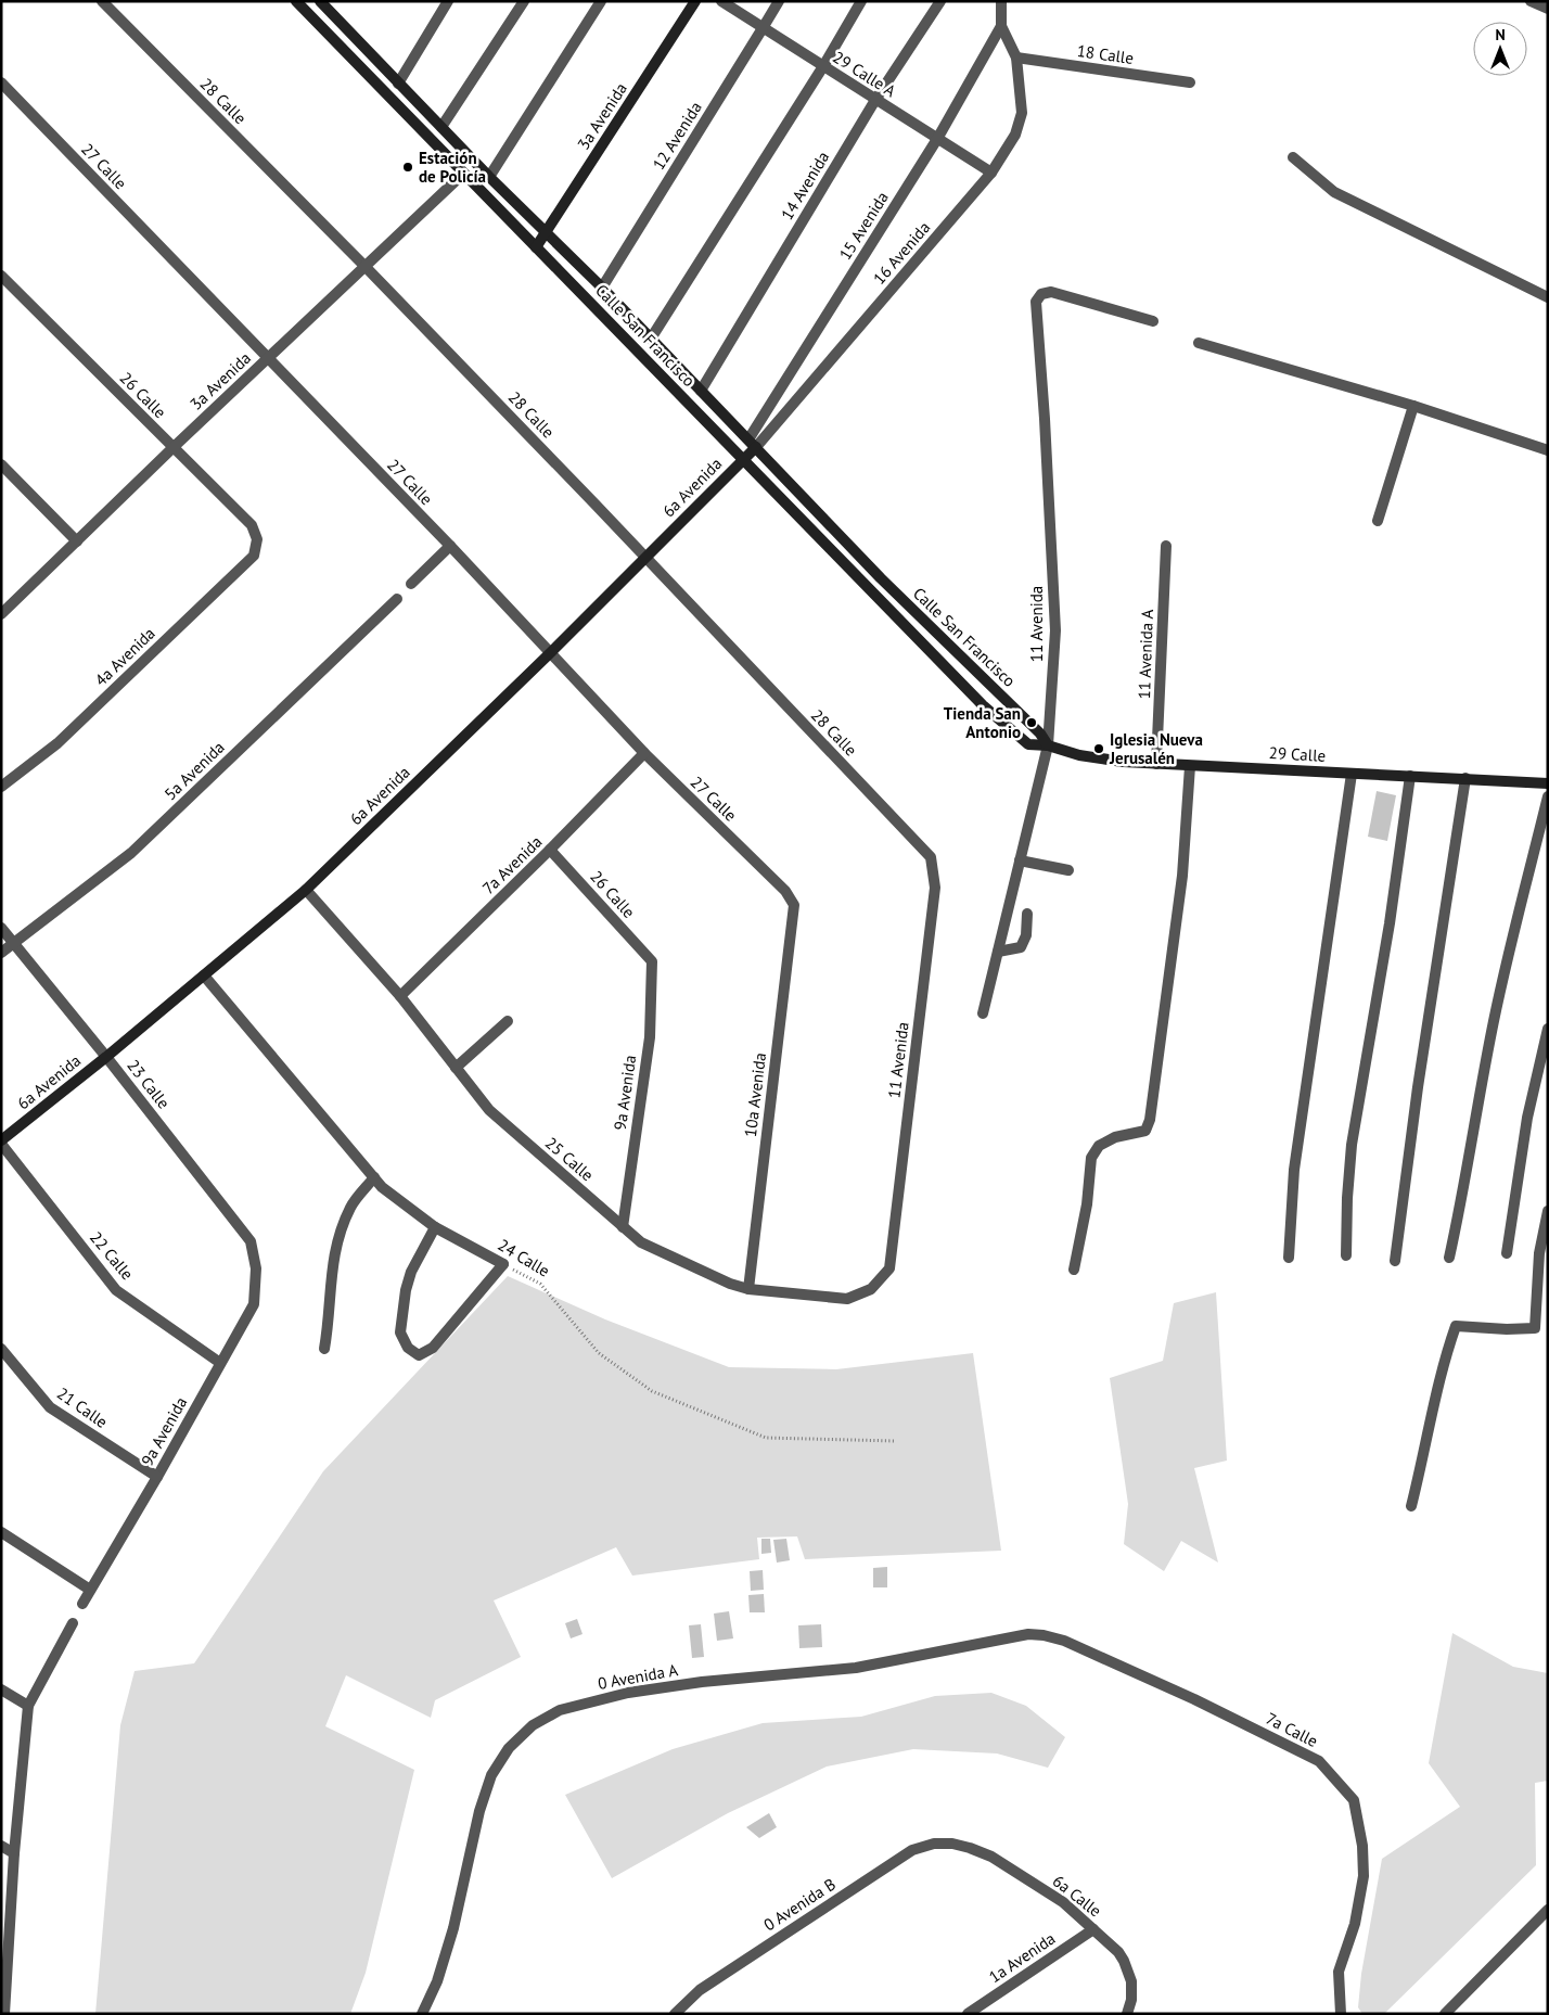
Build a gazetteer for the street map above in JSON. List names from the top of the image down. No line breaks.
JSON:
{"streets":{"street":["18 Calle","29 Calle A","28 Calle","3a Avenida","12 Avenida","27 Calle","14 Avenida","15 Avenida","16 Avenida","Calle San Francisco","26 Calle","6a Avenida","11 Avenida","11 Avenida A","4a Avenida","29 Calle","5a Avenida","7a Avenida","23 Calle","9a Avenida","10a Avenida","25 Calle","22 Calle","24 Calle","21 Calle","0 Avenida A","7a Calle","6a Calle","0 Avenida B","1a Avenida"]},"crossings":[["18 Calle","16 Avenida"],["29 Calle A","12 Avenida"],["29 Calle A","14 Avenida"],["29 Calle A","15 Avenida"],["29 Calle A","16 Avenida"],["28 Calle","3a Avenida"],["28 Calle","6a Avenida"],["28 Calle","11 Avenida"],["3a Avenida","27 Calle"],["3a Avenida","Calle San Francisco"],["3a Avenida","26 Calle"],["12 Avenida","Calle San Francisco"],["27 Calle","6a Avenida"],["27 Calle","7a Avenida"],["27 Calle","10a Avenida"],["14 Avenida","Calle San Francisco"],["15 Avenida","16 Avenida"],["15 Avenida","Calle San Francisco"],["15 Avenida","6a Avenida"],["16 Avenida","Calle San Francisco"],["16 Avenida","6a Avenida"],["Calle San Francisco","6a Avenida"],["Calle San Francisco","11 Avenida"],["Calle San Francisco","29 Calle"],["26 Calle","4a Avenida"],["26 Calle","7a Avenida"],["26 Calle","9a Avenida"],["6a Avenida","23 Calle"],["6a Avenida","25 Calle"],["6a Avenida","22 Calle"],["6a Avenida","24 Calle"],["11 Avenida","29 Calle"],["11 Avenida","25 Calle"],["11 Avenida A","29 Calle"],["5a Avenida","23 Calle"],["7a Avenida","25 Calle"],["23 Calle","9a Avenida"],["9a Avenida","25 Calle"],["9a Avenida","22 Calle"],["9a Avenida","21 Calle"],["10a Avenida","25 Calle"],["0 Avenida A","7a Calle"],["6a Calle","0 Avenida B"],["6a Calle","1a Avenida"]],"places":["Estación de Policía","Tienda San Antonio","Iglesia Nueva Jerusalén"],"north":"top"}
